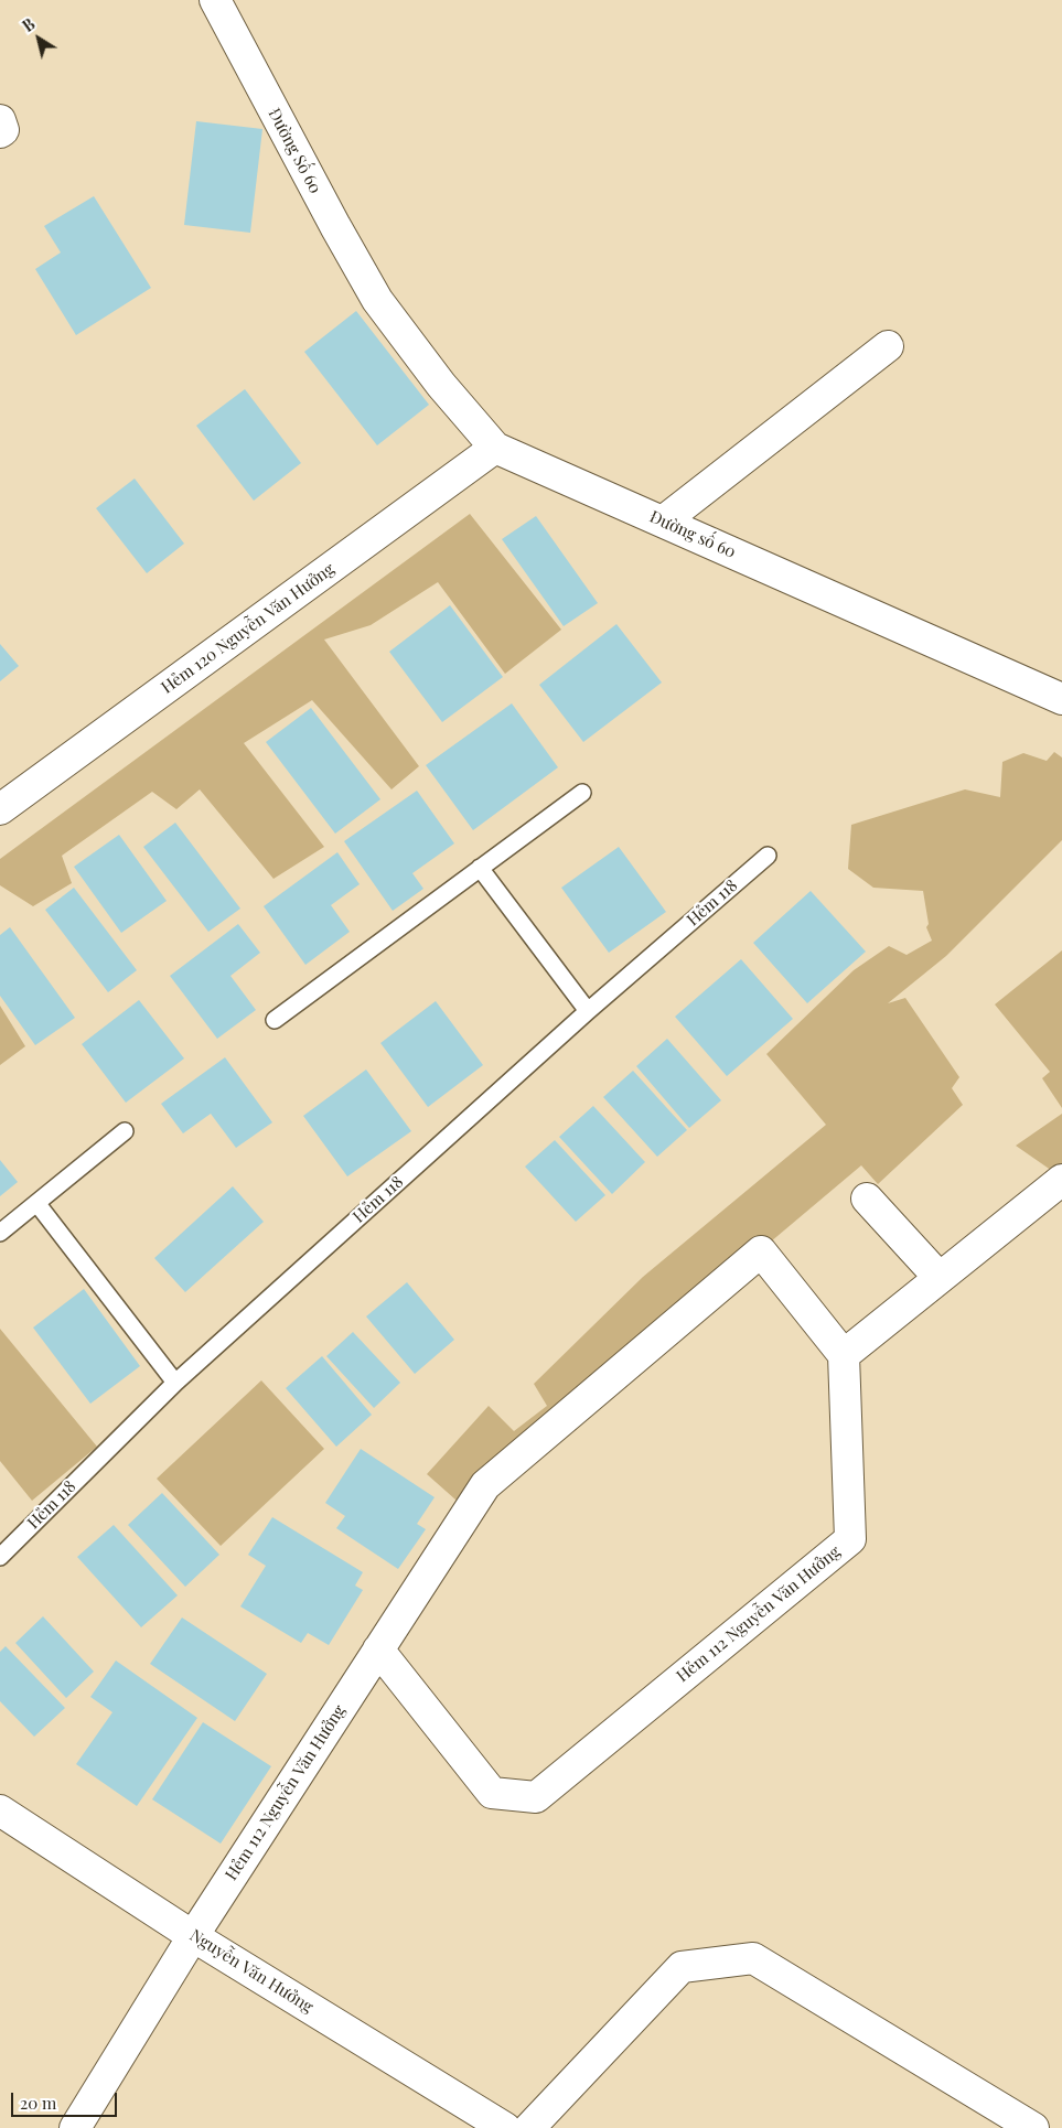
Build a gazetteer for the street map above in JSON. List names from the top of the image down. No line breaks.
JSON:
{"streets":{"street":["Đường Số 60","Đường số 60","Hẻm 120 Nguyễn Văn Hưởng","Hẻm 112 Nguyễn Văn Hưởng","Nguyễn Văn Hưởng"],"lane":["Hẻm 118"]},"crossings":[["Đường Số 60","Đường số 60"],["Đường số 60","Hẻm 120 Nguyễn Văn Hưởng"],["Hẻm 112 Nguyễn Văn Hưởng","Nguyễn Văn Hưởng"]],"scale_bar":"20 m","north":"top left"}
